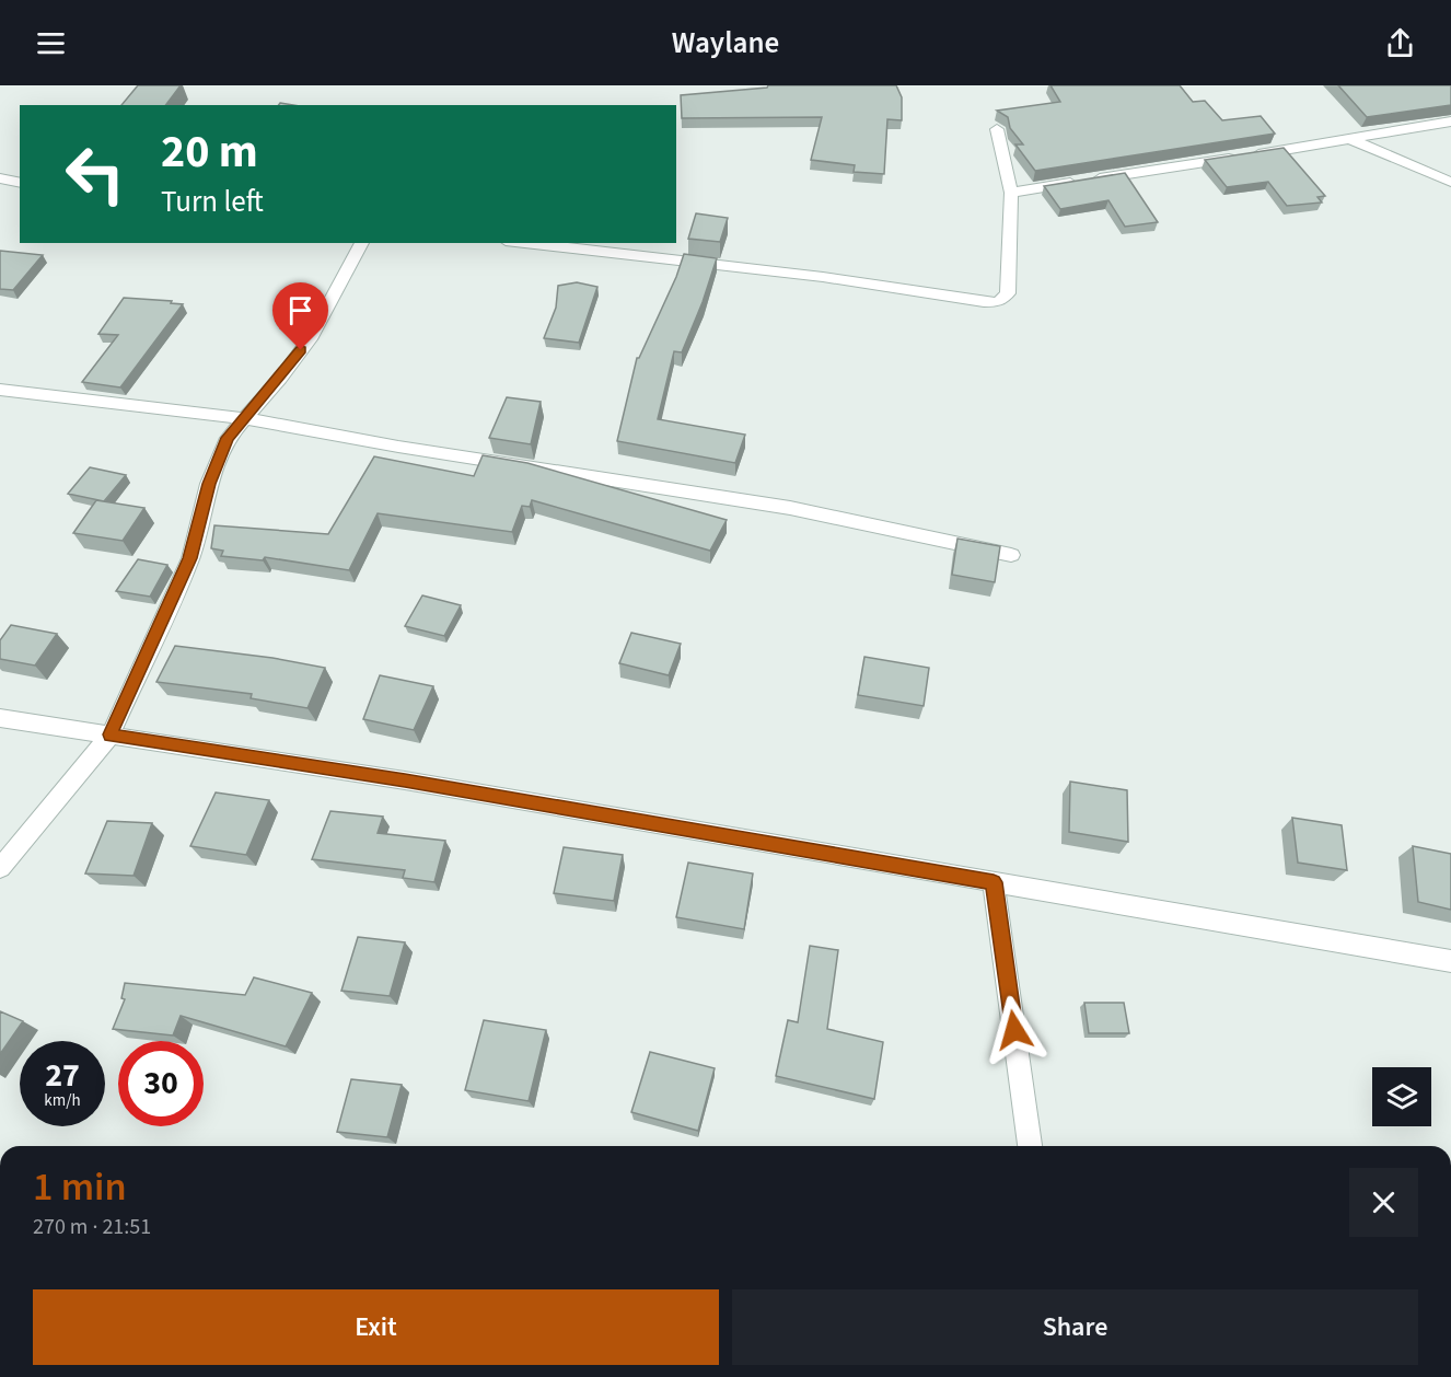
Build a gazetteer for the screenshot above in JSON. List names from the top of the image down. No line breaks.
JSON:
{"page":{"header":"Waylane","turn":["20 m","Turn left"],"speed":"27 km/h","limit":"30","heading":["1 min","270 m · 21:51"],"buttons":["Exit","Share"]}}
